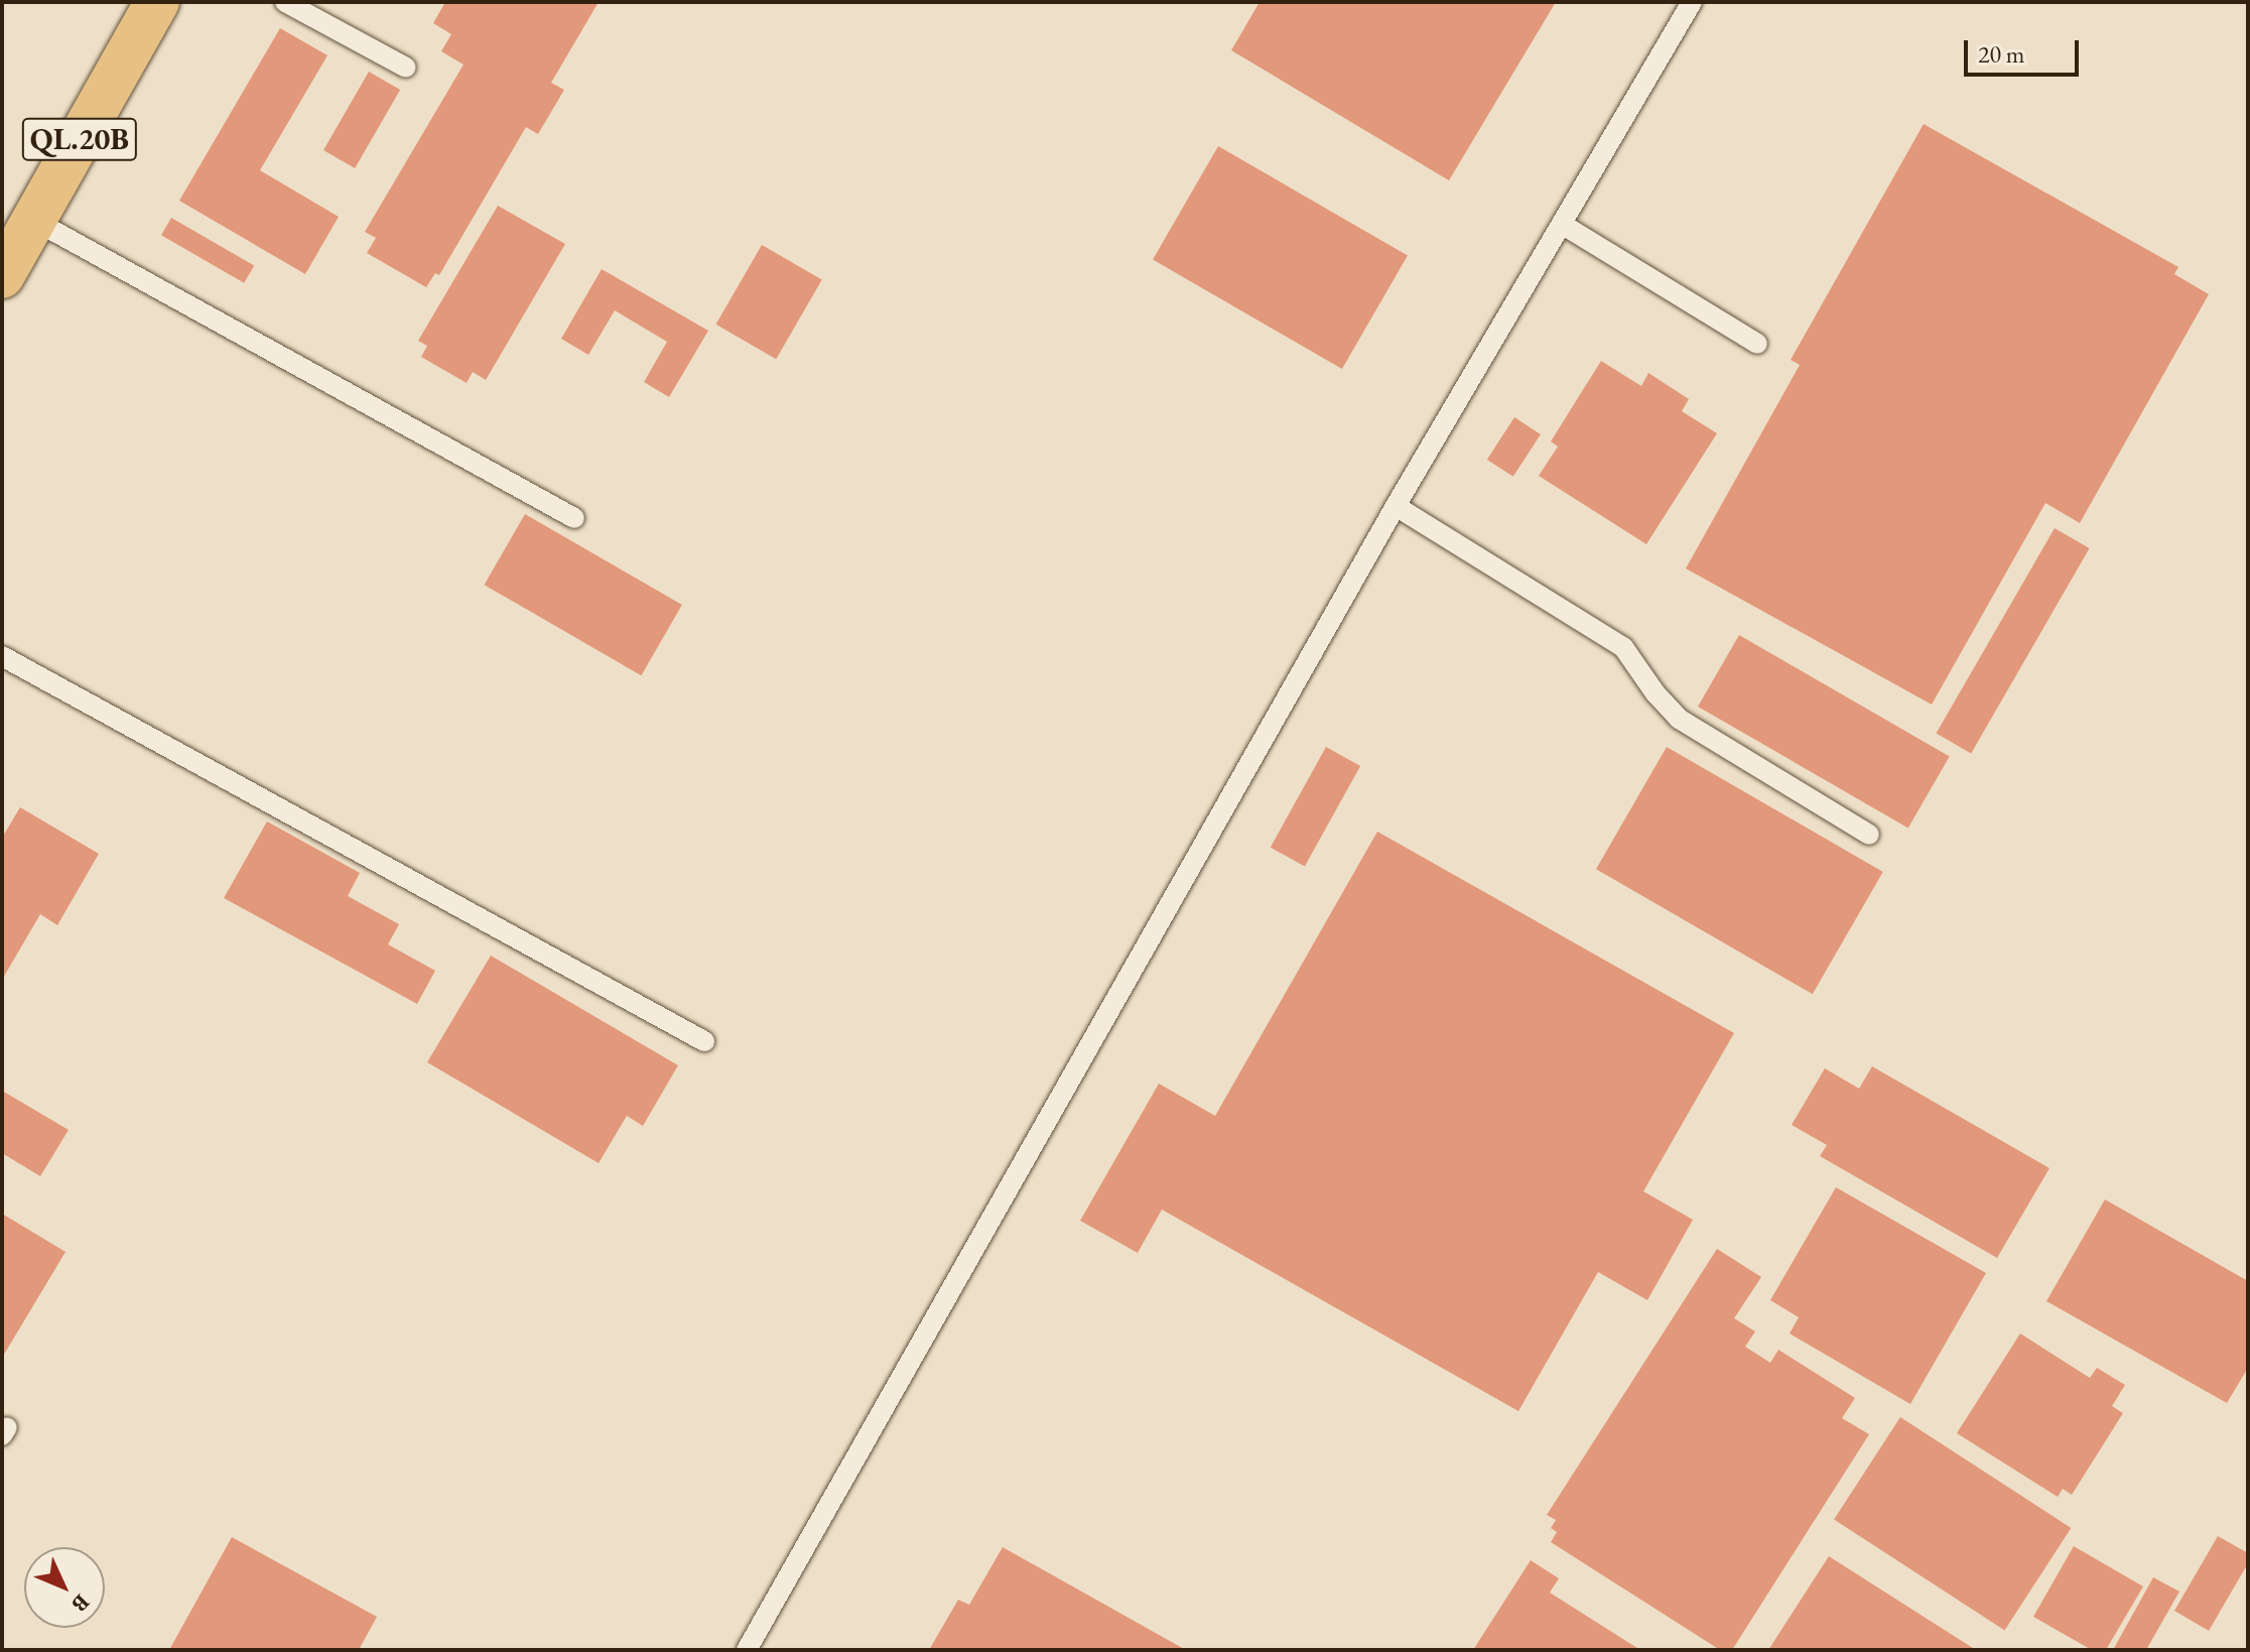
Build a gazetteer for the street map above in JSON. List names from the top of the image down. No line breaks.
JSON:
{"streets":{"main road":["QL.20B"]},"scale_bar":"20 m","north":"bottom right"}
